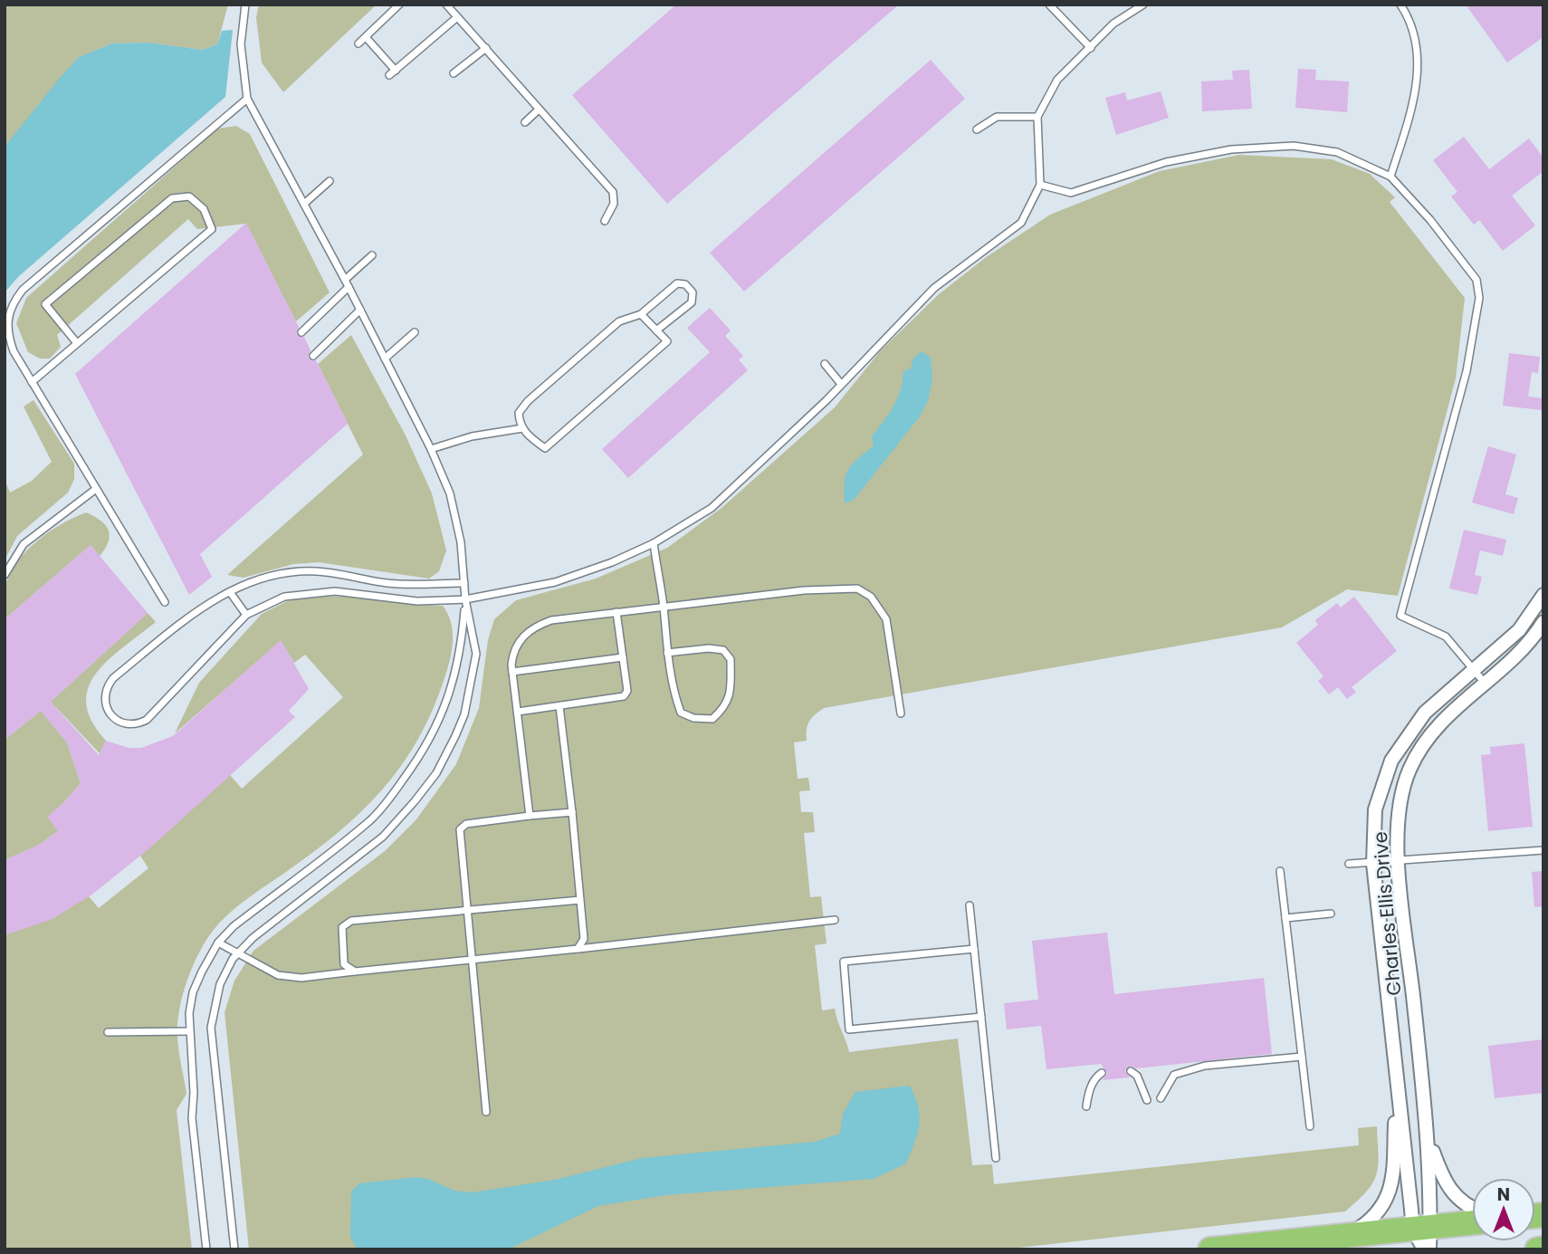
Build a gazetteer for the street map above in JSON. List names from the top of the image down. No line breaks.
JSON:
{"streets":{"street":["Charles Ellis Drive"]},"north":"top"}
